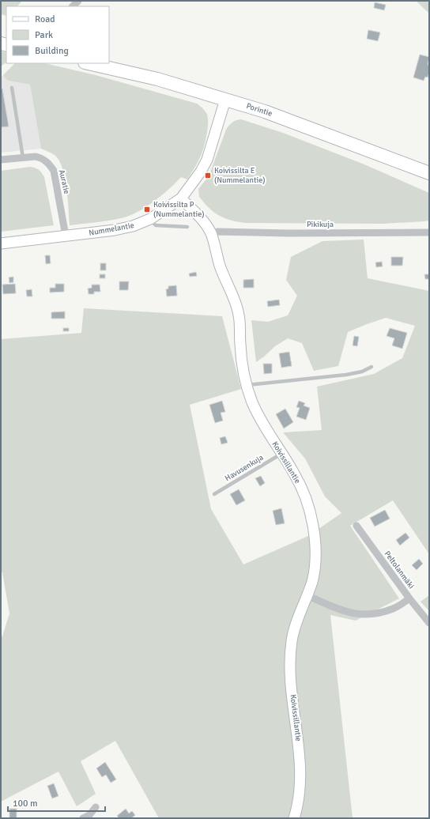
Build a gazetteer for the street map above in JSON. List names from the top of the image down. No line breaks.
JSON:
{"streets":{"highway":["Porintie"],"street":["Auratie","Pikikuja","Nummelantie","Koivissillantie","Peltolanmäki"],"lane":["Havusenkuja"]},"crossings":[["Porintie","Nummelantie"],["Auratie","Nummelantie"],["Pikikuja","Koivissillantie"],["Nummelantie","Koivissillantie"],["Koivissillantie","Havusenkuja"]],"places":{"transit":["Koivissilta E (Nummelantie)","Koivissilta P (Nummelantie)"]},"legend":["Road","Park","Building"],"scale_bar":"100 m"}
